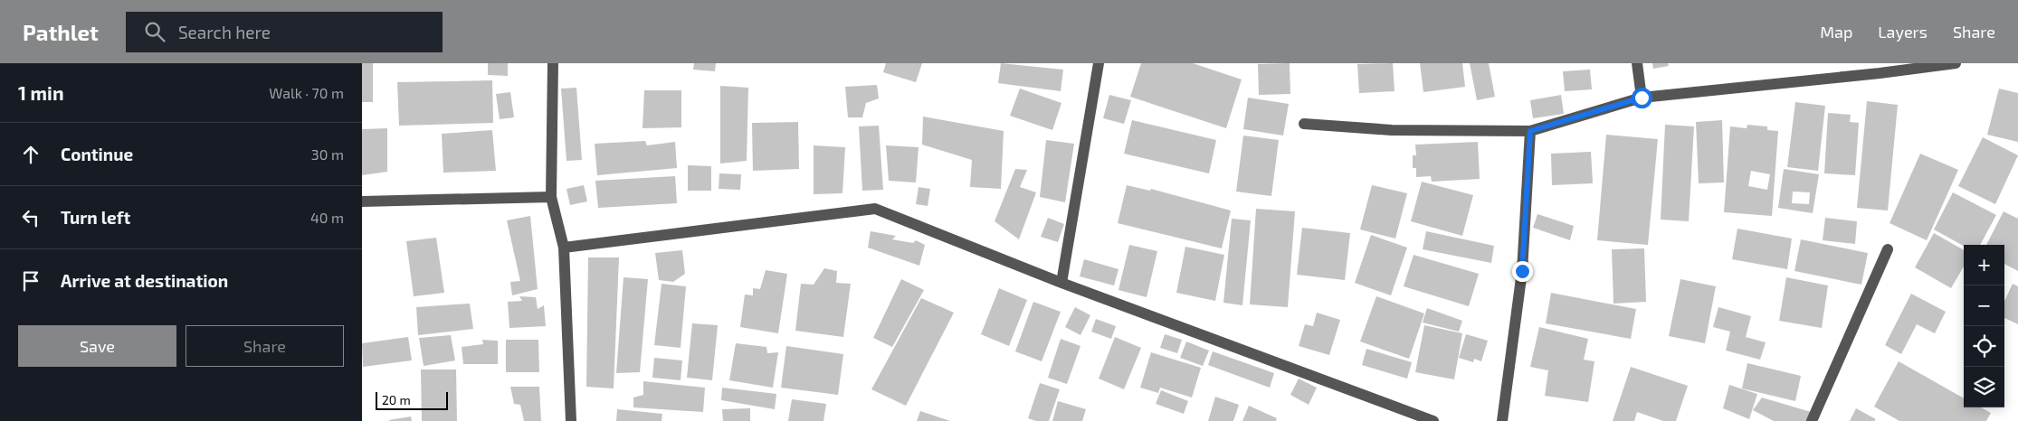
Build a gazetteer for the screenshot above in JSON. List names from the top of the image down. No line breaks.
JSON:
{"scale_bar":"20 m","page":{"header":"Pathlet","search":"Search here","nav":["Map","Layers","Share"],"heading":["1 min","Walk · 70 m"],"list":[["Continue","30 m"],["Turn left","40 m"],"Arrive at destination"],"map_buttons":["+","−"],"buttons":["Save","Share"],"scale":"20 m"}}
